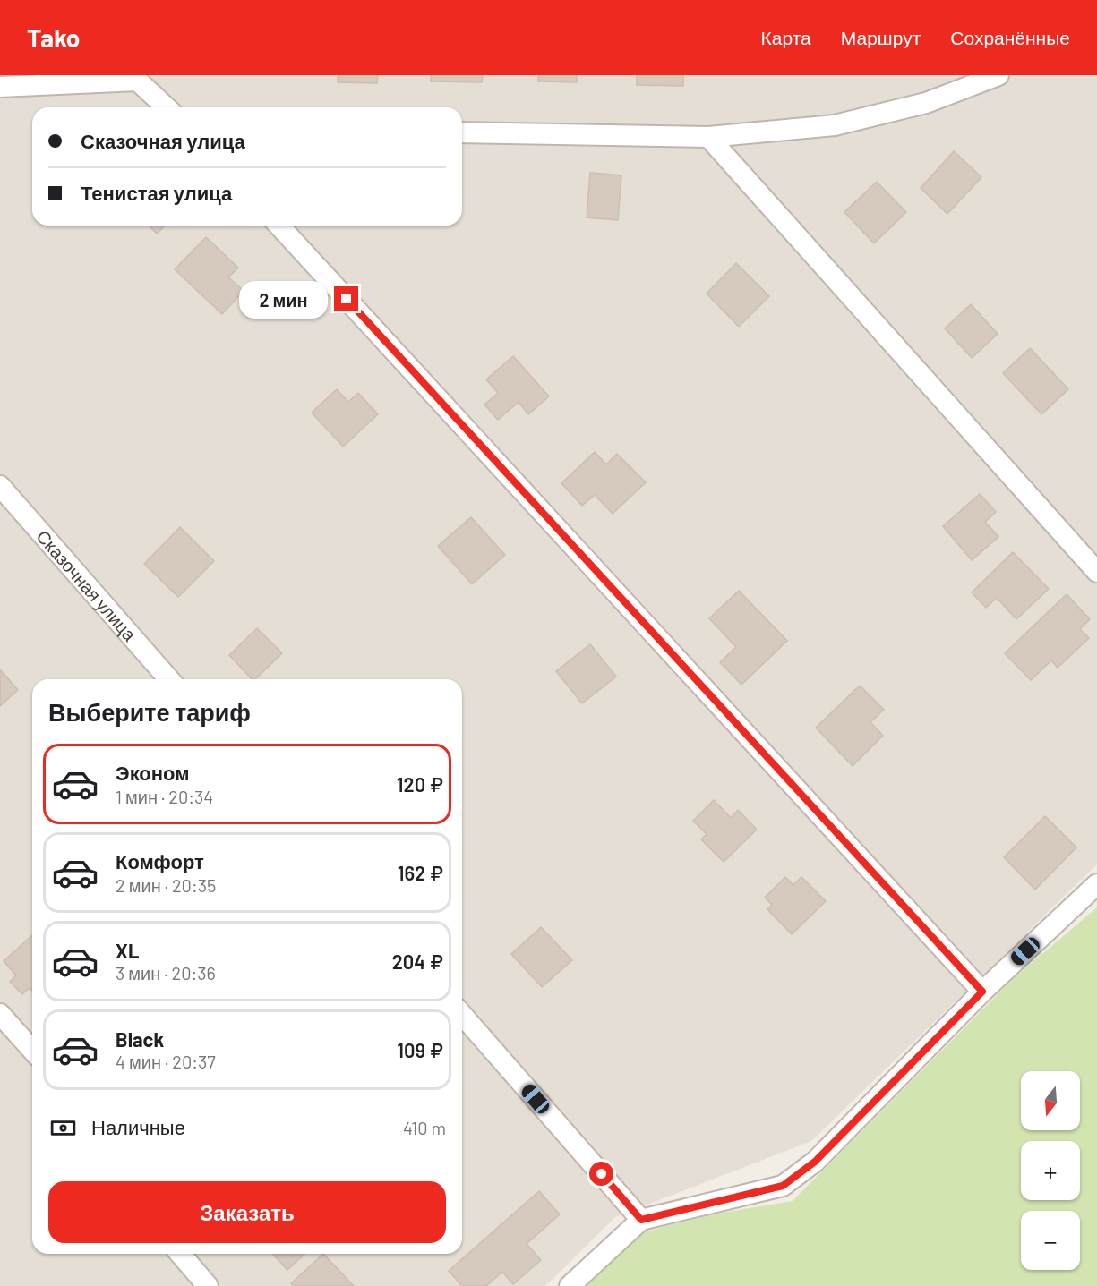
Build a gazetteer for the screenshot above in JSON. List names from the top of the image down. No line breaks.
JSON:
{"streets":{"street":["Сказочная улица"]},"north":"bottom","page":{"header":"Tako","nav":["Карта","Маршрут","Сохранённые"],"banner":["Сказочная улица","Тенистая улица"],"bubble":"2 мин","heading":"Выберите тариф","list":[{"name":"Эконом","note":"1 мин · 20:34","value":"120 ₽"},{"name":"Комфорт","note":"2 мин · 20:35","value":"162 ₽"},{"name":"XL","note":"3 мин · 20:36","value":"204 ₽"},{"name":"Black","note":"4 мин · 20:37","value":"109 ₽"}],"map_buttons":["+","−"],"pay":["Наличные","410 m"],"buttons":"Заказать"}}
